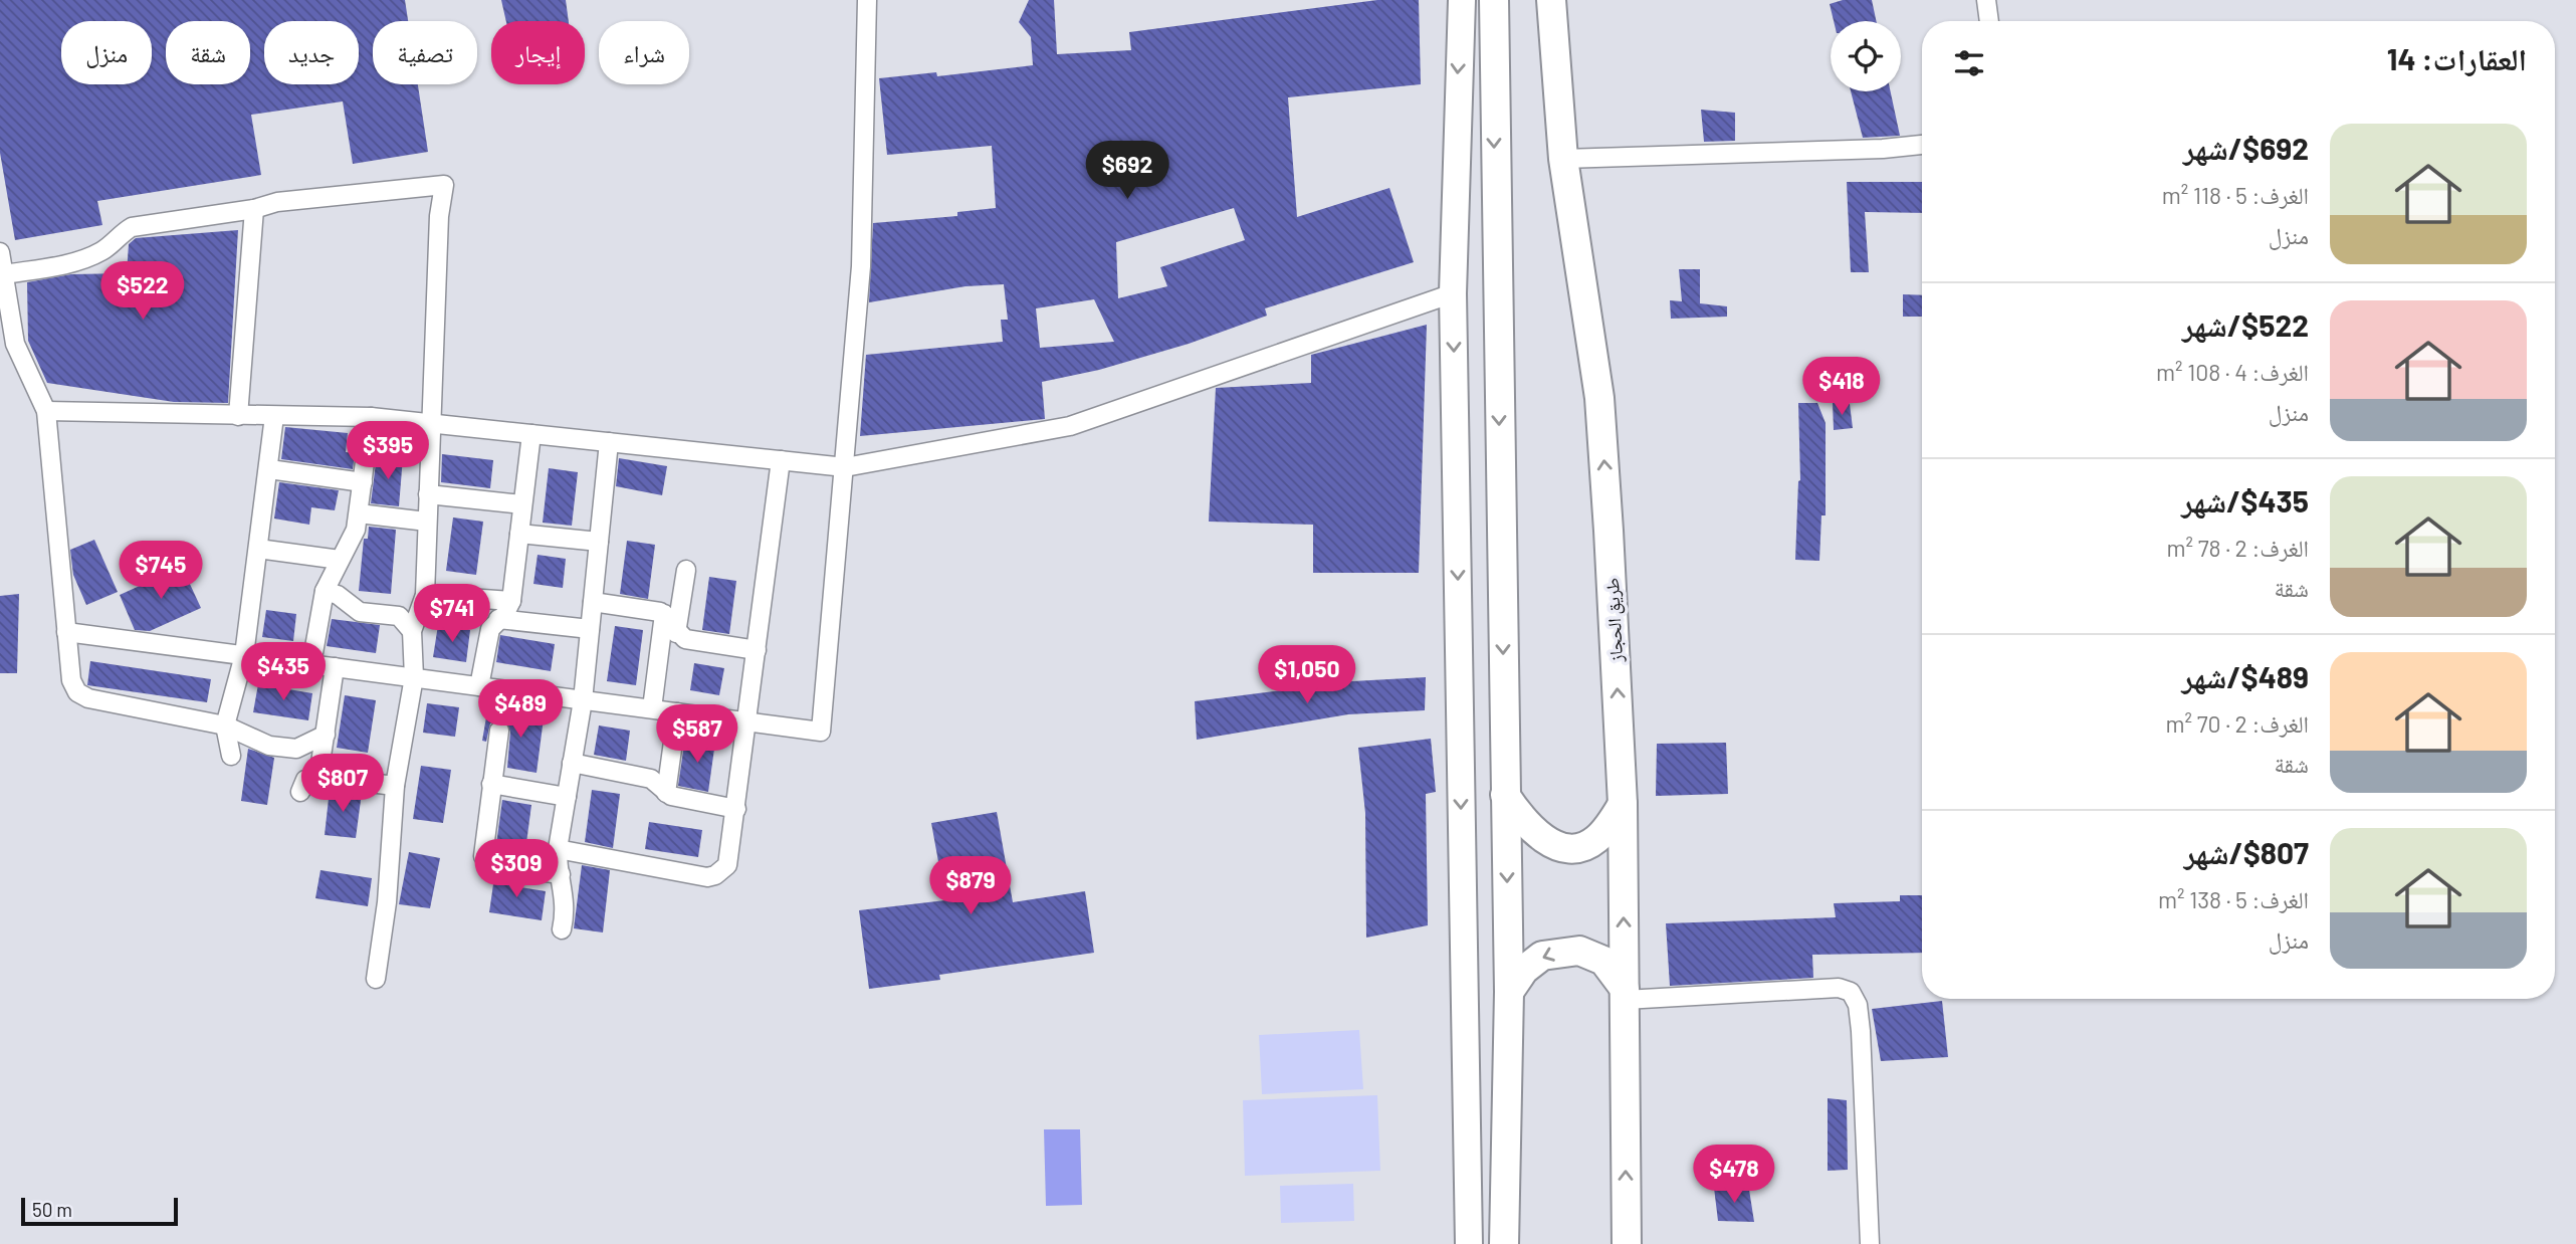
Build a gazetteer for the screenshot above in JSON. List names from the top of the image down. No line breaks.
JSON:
{"streets":{"main road":["طريق الحجاز"]},"scale_bar":"50 m","page":{"chip":["شراء","إيجار","تصفية","جديد","شقة","منزل"],"heading":"العقارات: 14","list":[{"name":"$692/شهر","note":"الغرف: 5 · 118 m² · منزل"},{"name":"$522/شهر","note":"الغرف: 4 · 108 m² · منزل"},{"name":"$435/شهر","note":"الغرف: 2 · 78 m² · شقة"},{"name":"$489/شهر","note":"الغرف: 2 · 70 m² · شقة"},{"name":"$807/شهر","note":"الغرف: 5 · 138 m² · منزل"}],"price":["$692","$522","$418","$395","$745","$741","$435","$1,050","$489","$587","$807","$309","$879","$478"],"scale":"50 m"}}
